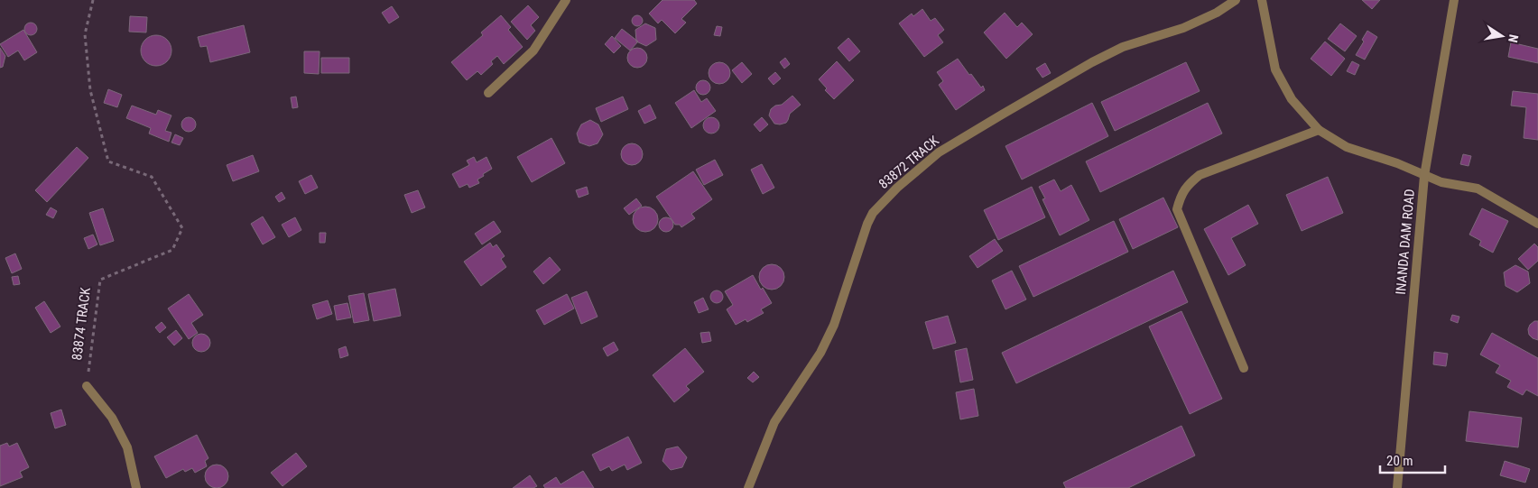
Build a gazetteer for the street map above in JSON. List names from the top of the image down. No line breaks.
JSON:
{"streets":{"street":["83872 TRACK","INANDA DAM ROAD"],"path":["83874 TRACK"]},"scale_bar":"20 m","north":"right"}
